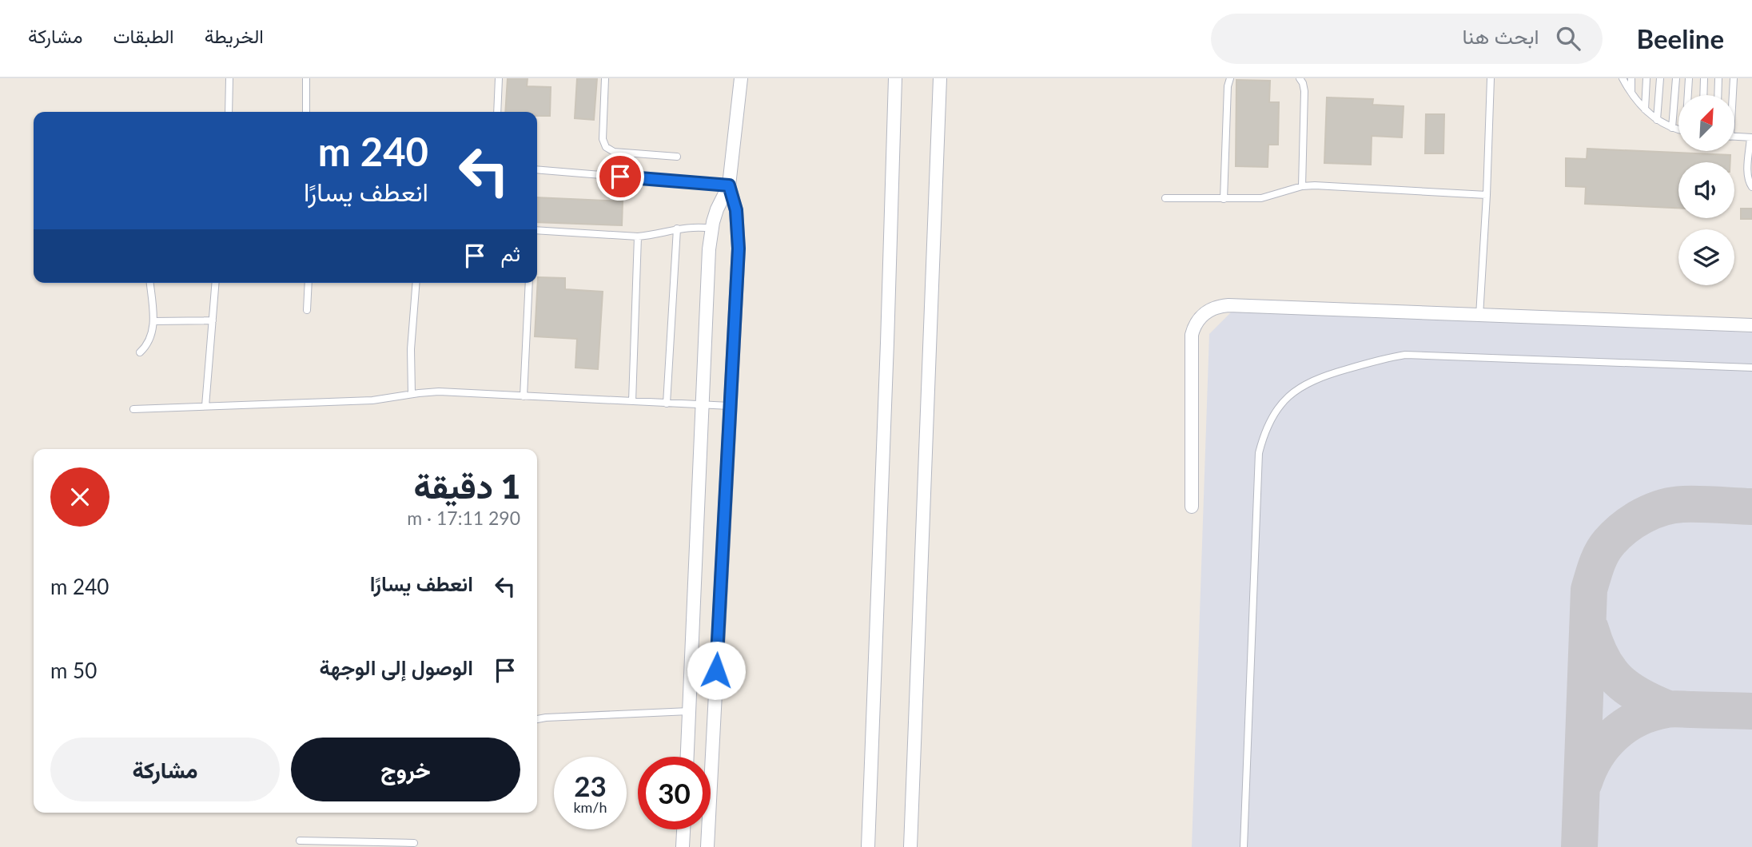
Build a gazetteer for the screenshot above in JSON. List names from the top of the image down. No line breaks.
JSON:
{"north":"top right","page":{"header":"Beeline","search":"ابحث هنا","nav":["الخريطة","الطبقات","مشاركة"],"turn":["240 m","انعطف يسارًا"],"then":"ثم","heading":["1 دقيقة","290 m · 17:11"],"list":[{"name":"انعطف يسارًا","value":"240 m"},{"name":"الوصول إلى الوجهة","value":"50 m"}],"buttons":["خروج","مشاركة"],"speed":"23 km/h","limit":"30"}}
